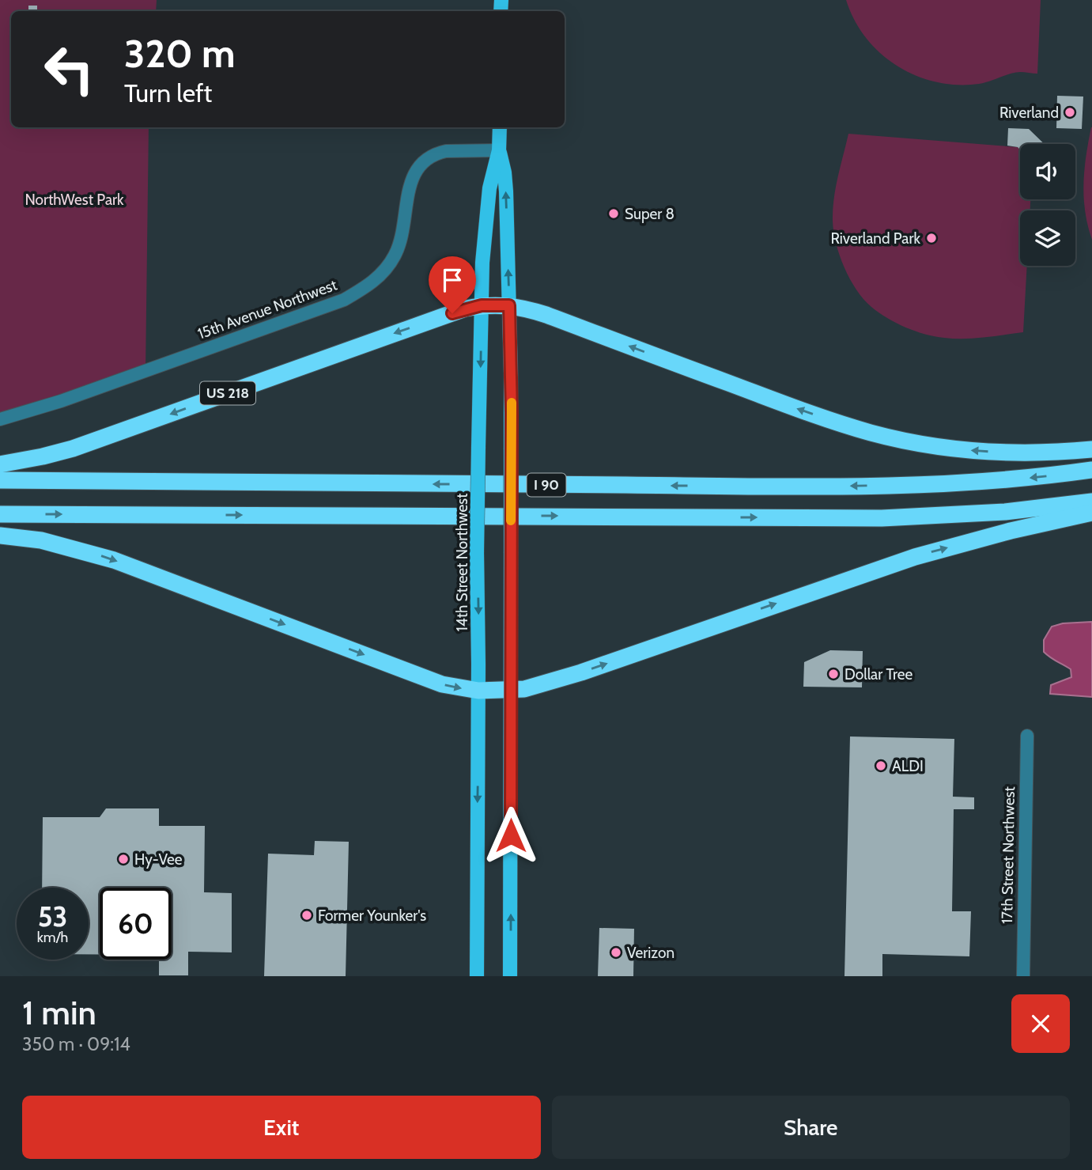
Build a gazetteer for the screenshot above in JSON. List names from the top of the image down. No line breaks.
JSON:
{"streets":{"highway":["US 218","I 90"],"main road":["14th Street Northwest"],"street":["15th Avenue Northwest","17th Street Northwest"]},"crossings":[["15th Avenue Northwest","14th Street Northwest"],["US 218","14th Street Northwest"]],"parks":["NorthWest Park"],"places":["Riverland","Super 8","Riverland Park","Dollar Tree","ALDI","Hy-Vee","Former Younker's","Verizon"],"page":{"turn":["320 m","Turn left"],"speed":"53 km/h","limit":"60","heading":["1 min","350 m · 09:14"],"buttons":["Exit","Share"]}}
